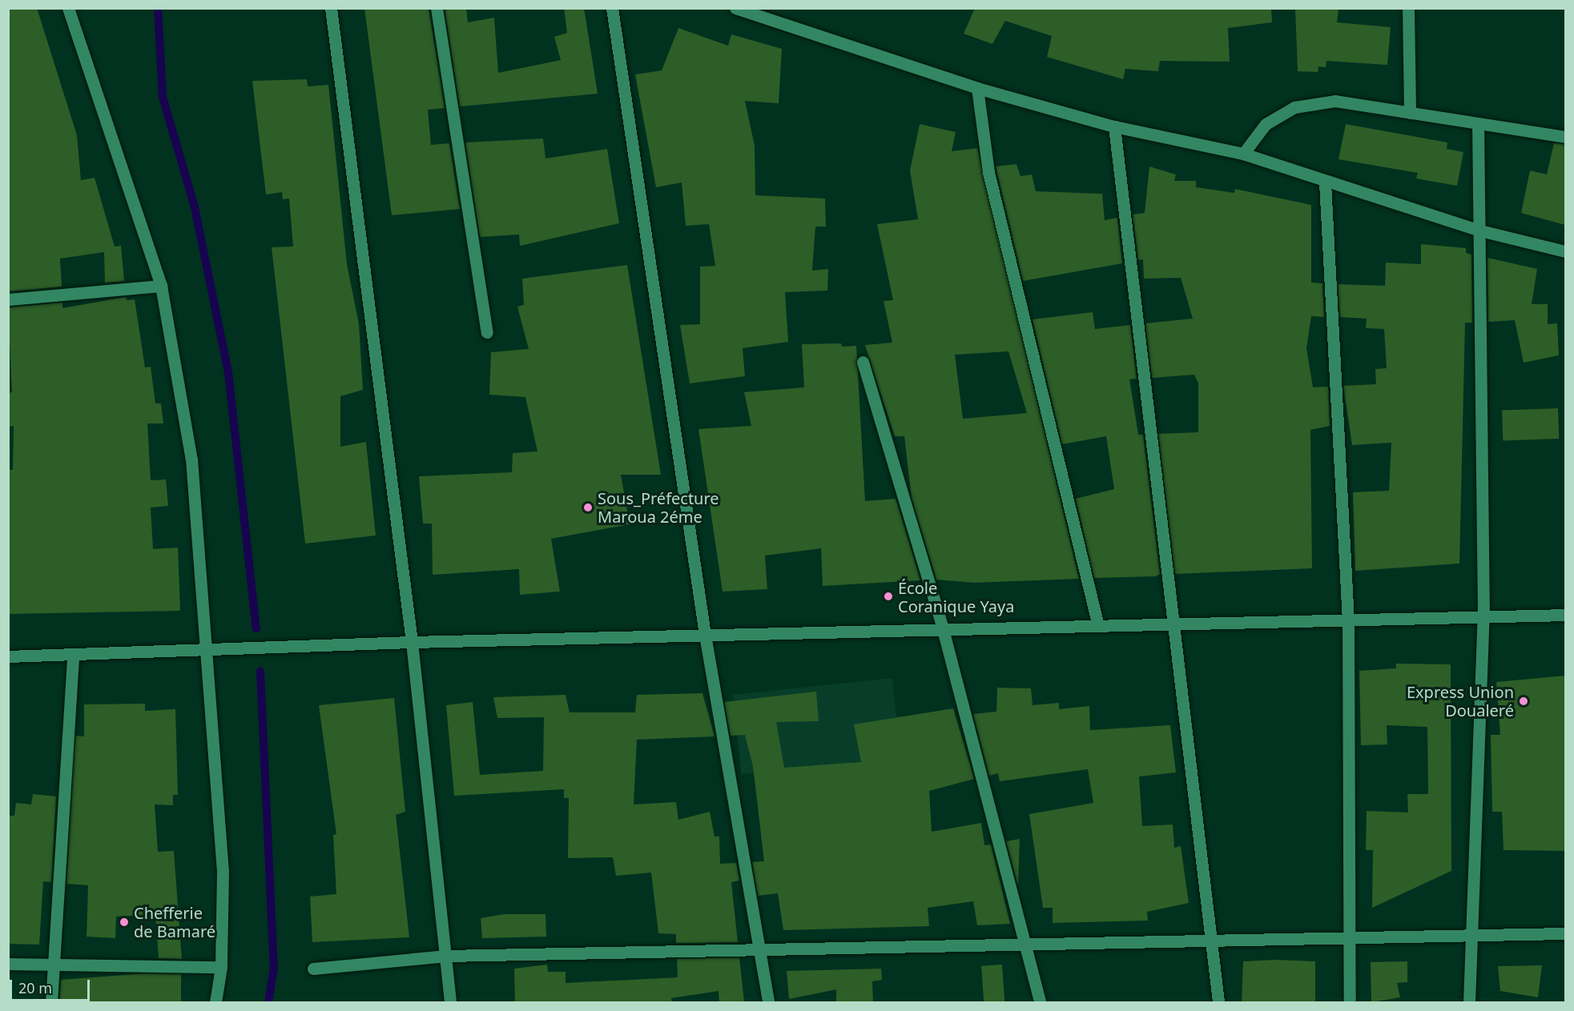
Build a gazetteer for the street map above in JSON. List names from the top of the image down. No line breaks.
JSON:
{"places":["Sous_Préfecture Maroua 2éme","École Coranique Yaya","Express Union Doualeré","Chefferie de Bamaré"],"scale_bar":"20 m"}
